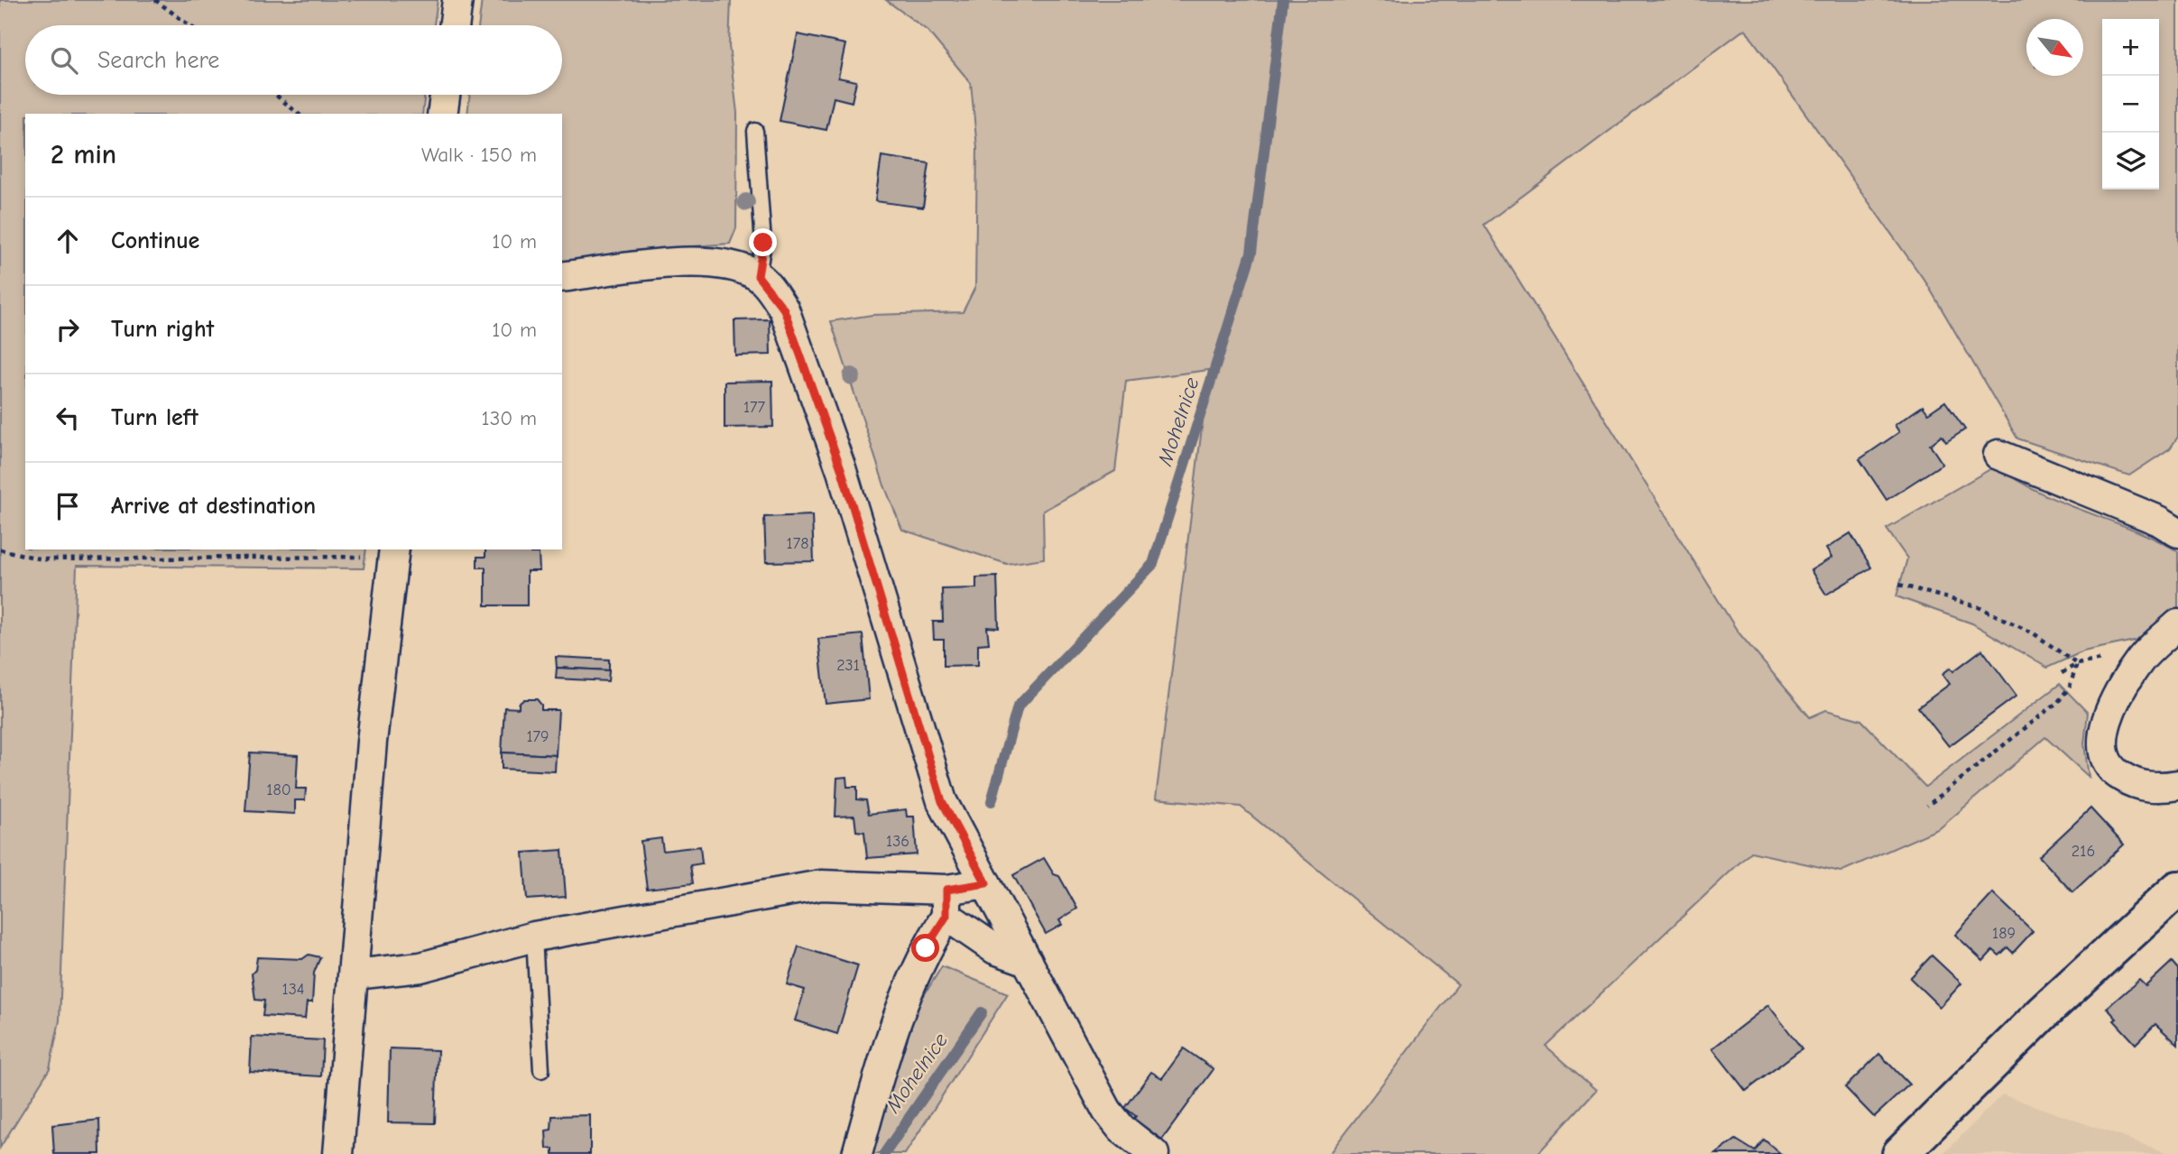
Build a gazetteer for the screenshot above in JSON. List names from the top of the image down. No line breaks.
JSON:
{"water":["Mohelnice"],"house_numbers":["177","178","231","179","180","136","216","189","134"],"north":"bottom right","page":{"map_buttons":["+","−"],"search":"Search here","heading":["2 min","Walk · 150 m"],"list":[["Continue","10 m"],["Turn right","10 m"],["Turn left","130 m"],"Arrive at destination"]}}
